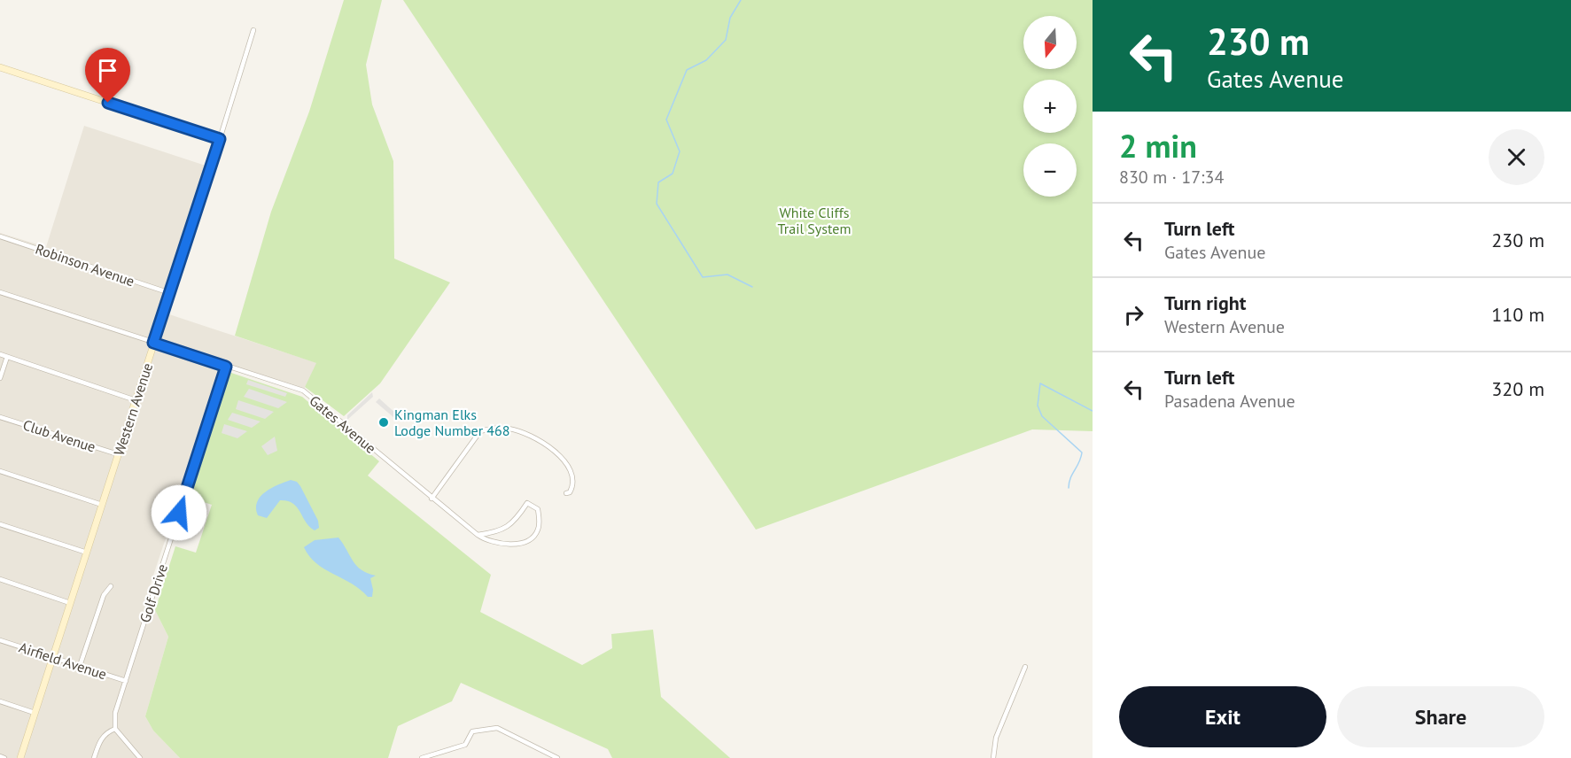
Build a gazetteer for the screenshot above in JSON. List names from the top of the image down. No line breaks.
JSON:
{"streets":{"street":["Robinson Avenue","Western Avenue","Gates Avenue","Club Avenue","Golf Drive","Airfield Avenue"]},"crossings":[["Robinson Avenue","Western Avenue"],["Western Avenue","Gates Avenue"],["Western Avenue","Club Avenue"],["Western Avenue","Airfield Avenue"],["Gates Avenue","Golf Drive"],["Golf Drive","Airfield Avenue"]],"parks":["White Cliffs Trail System"],"places":["Kingman Elks Lodge Number 468"],"north":"bottom","page":{"turn":["230 m","Gates Avenue"],"map_buttons":["+","−"],"heading":["2 min","830 m · 17:34"],"list":[{"name":"Turn left","note":"Gates Avenue","value":"230 m"},{"name":"Turn right","note":"Western Avenue","value":"110 m"},{"name":"Turn left","note":"Pasadena Avenue","value":"320 m"}],"buttons":["Exit","Share"]}}
